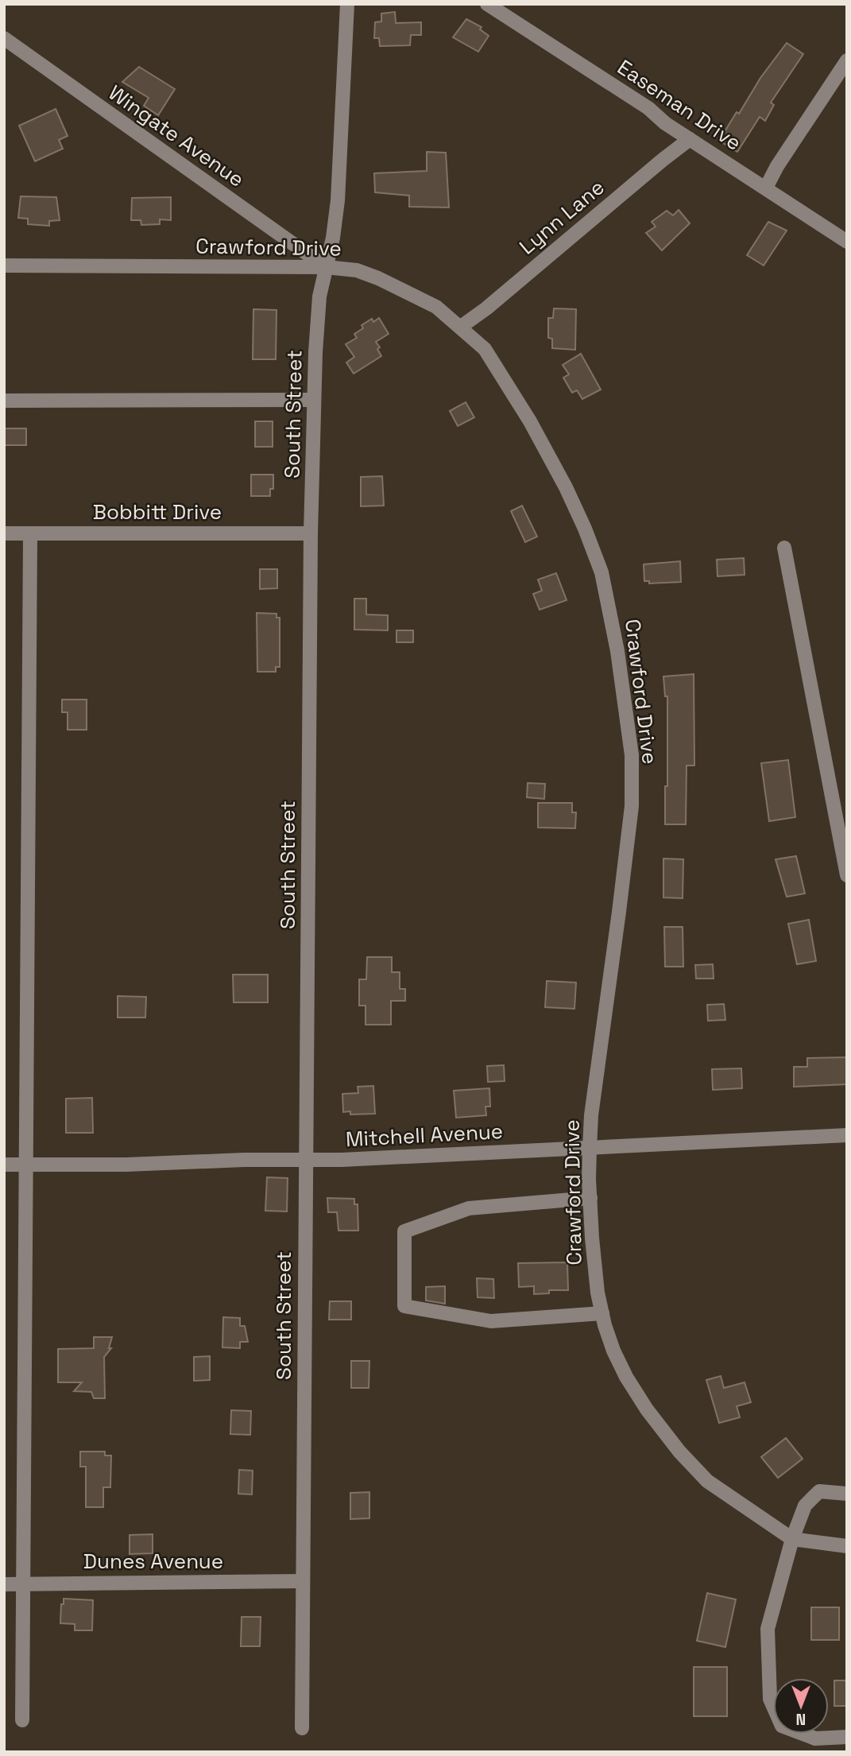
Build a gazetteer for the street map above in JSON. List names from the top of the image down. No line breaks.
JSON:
{"streets":{"street":["Easeman Drive","Wingate Avenue","Lynn Lane","Crawford Drive","South Street","Bobbitt Drive","Mitchell Avenue","Dunes Avenue"]},"crossings":[["Easeman Drive","Lynn Lane"],["Wingate Avenue","Crawford Drive"],["Wingate Avenue","South Street"],["Lynn Lane","Crawford Drive"],["Crawford Drive","South Street"],["Crawford Drive","Mitchell Avenue"],["South Street","Bobbitt Drive"],["South Street","Mitchell Avenue"],["South Street","Dunes Avenue"]],"north":"bottom"}
